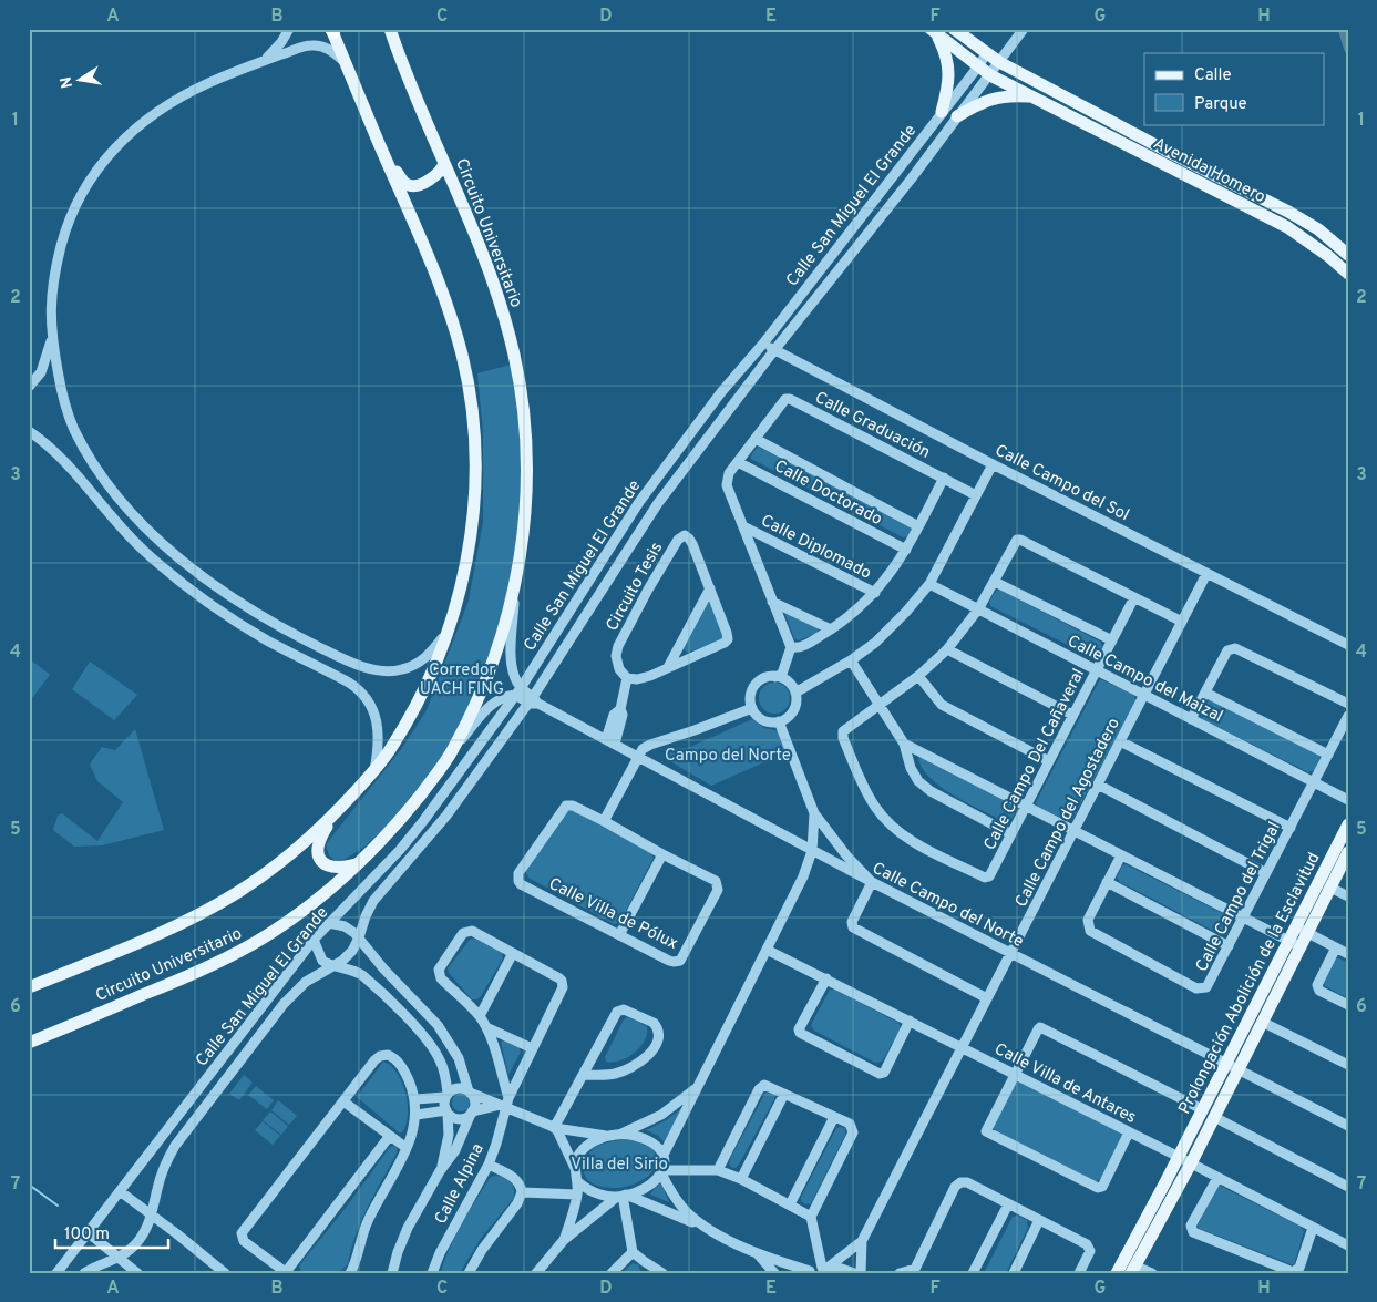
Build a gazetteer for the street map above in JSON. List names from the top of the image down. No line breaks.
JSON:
{"streets":{"main road":["Avenida Homero","Circuito Universitario","Prolongación Abolición de la Esclavitud"],"street":["Calle San Miguel El Grande","Calle Graduación","Calle Campo del Sol","Calle Doctorado","Calle Diplomado","Circuito Tesis","Calle Campo del Maizal","Calle Campo Del Cañaveral","Calle Campo del Agostadero","Calle Campo del Trigal","Calle Campo del Norte","Calle Villa de Pólux","Calle Villa de Antares","Calle Alpina"]},"crossings":[["Avenida Homero","Calle San Miguel El Grande"],["Calle San Miguel El Grande","Calle Campo del Sol"],["Calle San Miguel El Grande","Calle Campo del Norte"],["Calle Graduación","Calle Doctorado"],["Calle Graduación","Calle Diplomado"],["Calle Campo del Sol","Calle Campo del Agostadero"],["Calle Campo del Maizal","Calle Campo Del Cañaveral"],["Calle Campo del Maizal","Calle Campo del Agostadero"],["Calle Campo del Maizal","Calle Campo del Trigal"],["Calle Campo Del Cañaveral","Calle Campo del Agostadero"],["Calle Campo del Agostadero","Calle Campo del Norte"],["Calle Campo del Agostadero","Calle Villa de Antares"],["Calle Campo del Norte","Prolongación Abolición de la Esclavitud"],["Prolongación Abolición de la Esclavitud","Calle Villa de Antares"]],"parks":["Corredor UACH FING","Campo del Norte","Villa del Sirio"],"legend":["Calle","Parque"],"scale_bar":"100 m","north":"left","grid":{"columns":["A","B","C","D","E","F","G","H"],"rows":["1","2","3","4","5","6","7"]}}
